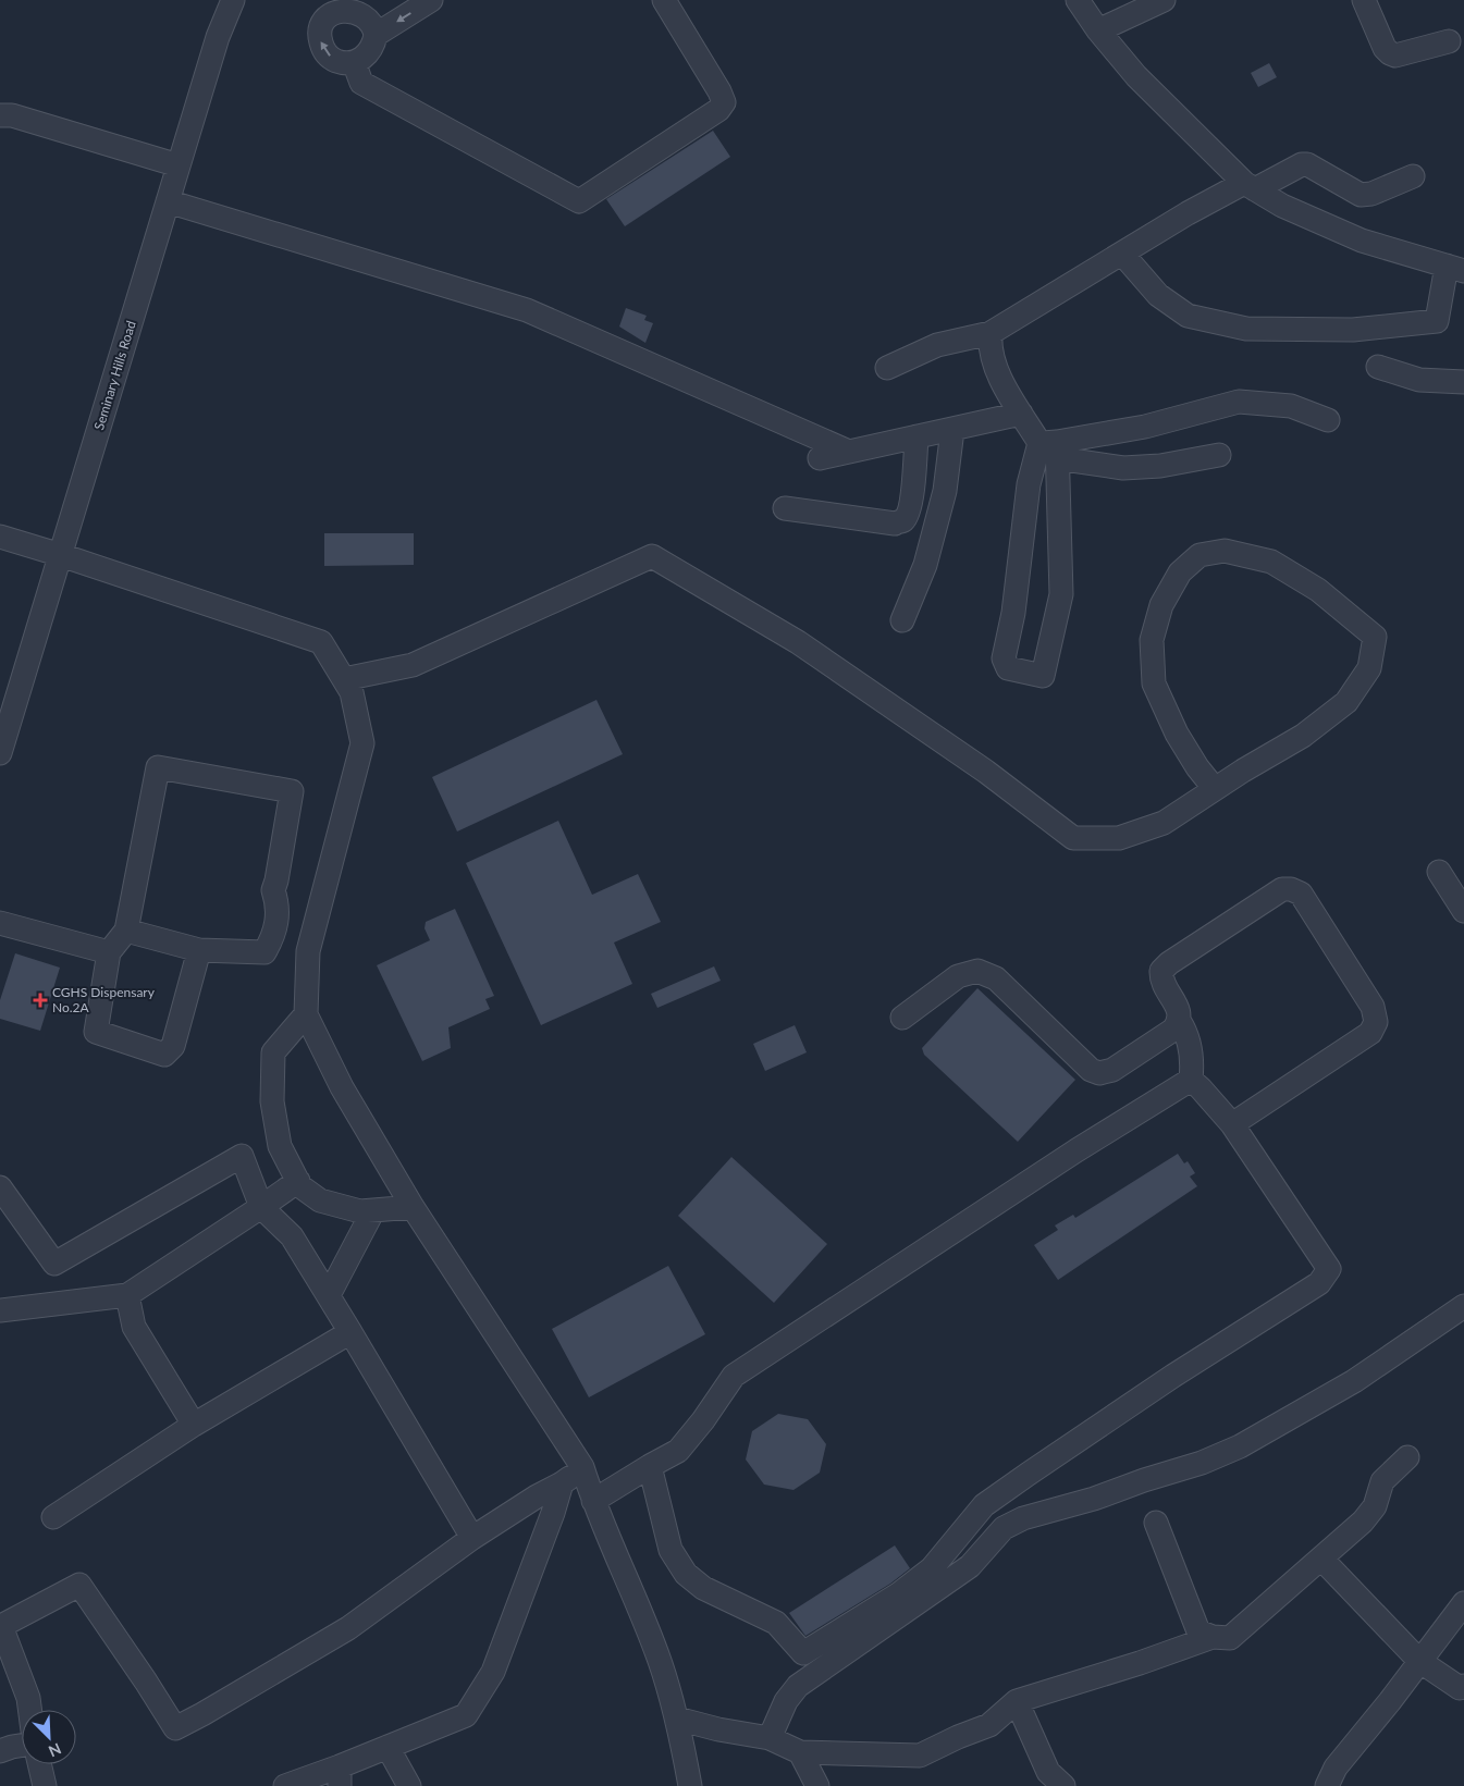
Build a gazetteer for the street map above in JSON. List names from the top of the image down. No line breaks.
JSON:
{"streets":{"street":["Seminary Hills Road"]},"places":{"health":["CGHS Dispensary No.2A"]},"north":"bottom right"}
